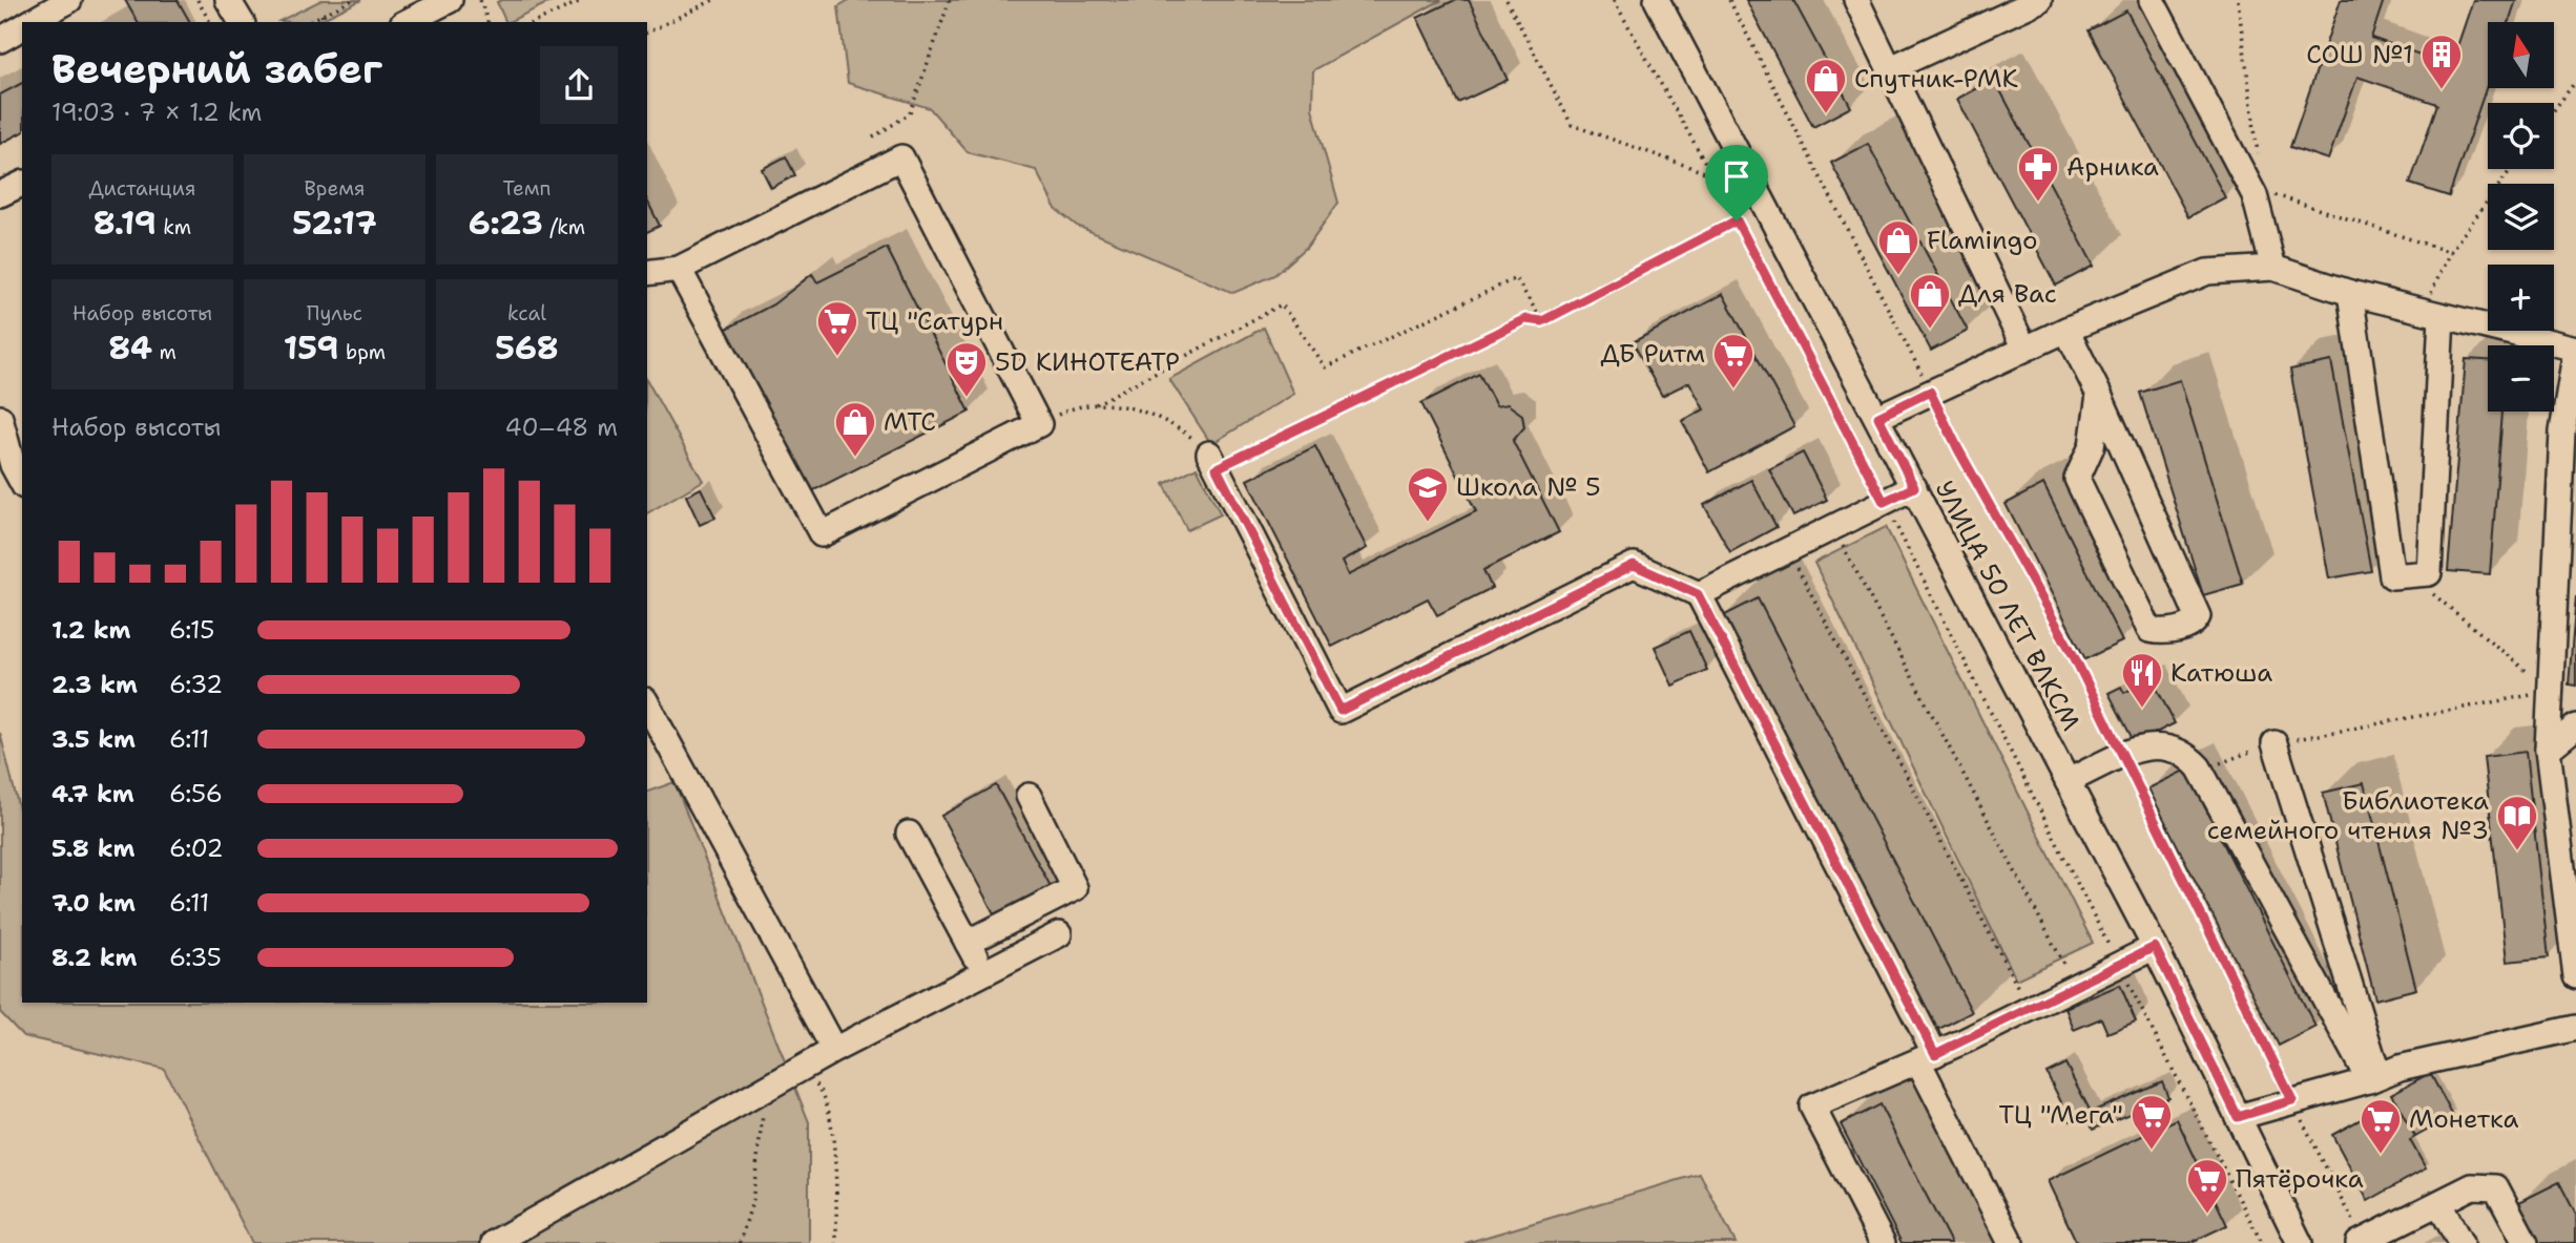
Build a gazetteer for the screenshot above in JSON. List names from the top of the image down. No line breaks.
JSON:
{"streets":{"street":["УЛИЦА 50 ЛЕТ ВЛКСМ"]},"places":{"building":["СОШ №1"],"shop":["Спутник-РМК","Flamingo","Для Вас","МТС"],"pharmacy":["Арника"],"supermarket":["ТЦ \"Сатурн","ДБ Ритм","ТЦ \"Мега\"","Монетка","Пятёрочка"],"theatre":["5D КИНОТЕАТР"],"school or university":["Школа № 5"],"restaurant":["Катюша"],"library":["Библиотека семейного чтения №3"]},"north":"top","page":{"map_buttons":["+","−"],"heading":["Вечерний забег","19:03 · 7 × 1.2 km"],"stats":[["Дистанция","8.19 km"],["Время","52:17"],["Темп","6:23 /km"],["Набор высоты","84 m"],["Пульс","159 bpm"],["kcal","568"]],"chart":["Набор высоты","40–48 m"],"list":[{"name":"1.2 km","note":"6:15"},{"name":"2.3 km","note":"6:32"},{"name":"3.5 km","note":"6:11"},{"name":"4.7 km","note":"6:56"},{"name":"5.8 km","note":"6:02"},{"name":"7.0 km","note":"6:11"},{"name":"8.2 km","note":"6:35"}]}}
